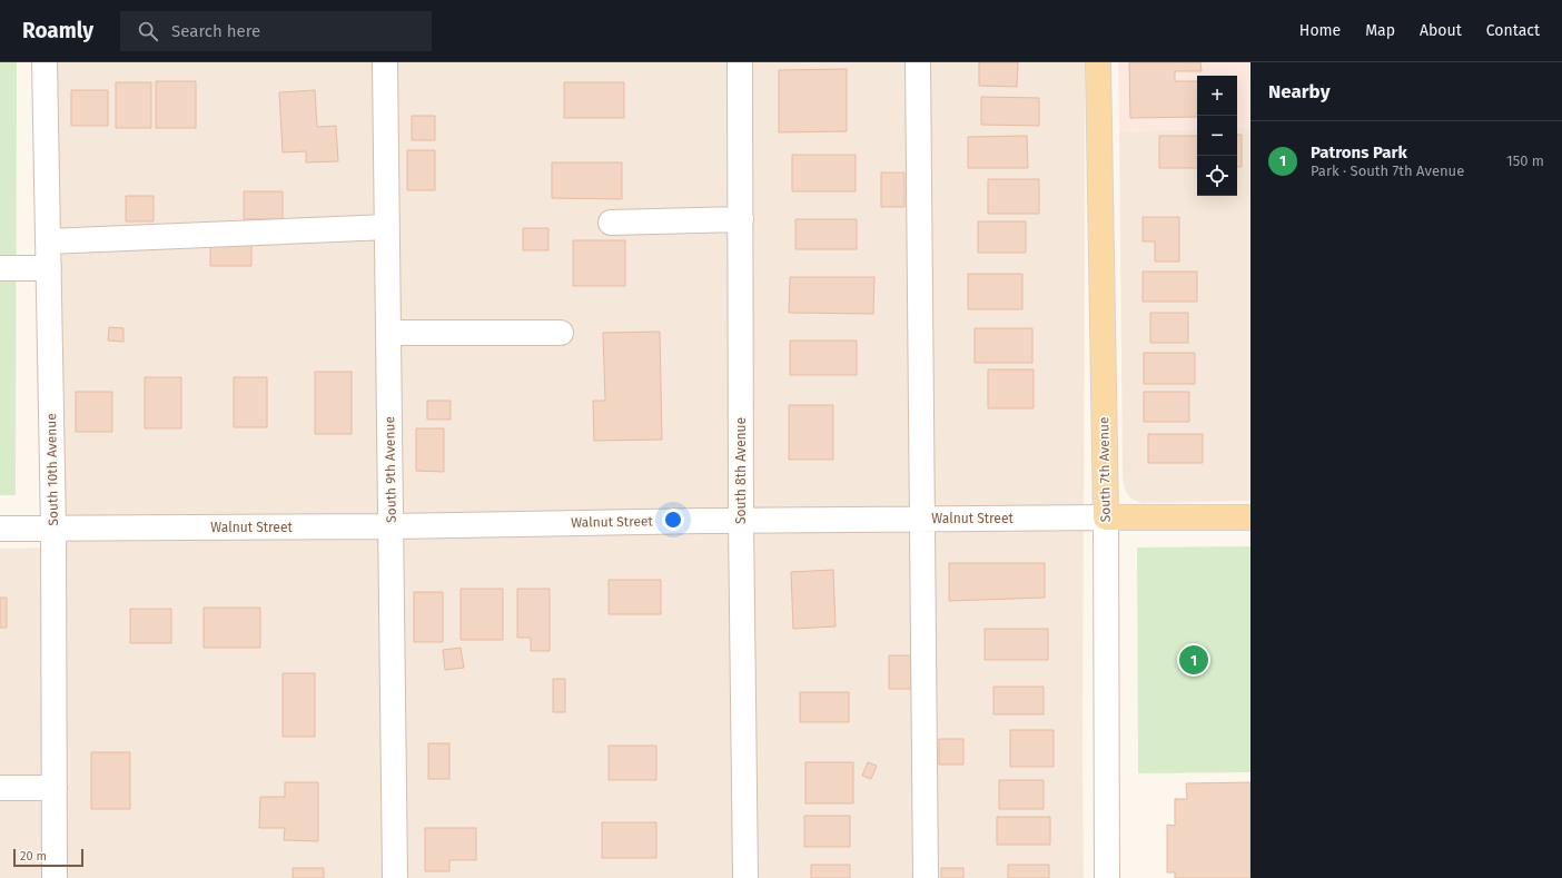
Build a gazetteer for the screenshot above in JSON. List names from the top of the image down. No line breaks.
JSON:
{"streets":{"main road":["South 7th Avenue","Walnut Street"],"street":["South 10th Avenue","South 9th Avenue","South 8th Avenue"]},"crossings":[["South 10th Avenue","Walnut Street"],["South 9th Avenue","Walnut Street"],["South 7th Avenue","Walnut Street"],["South 8th Avenue","Walnut Street"]],"scale_bar":"20 m","page":{"header":"Roamly","search":"Search here","nav":["Home","Map","About","Contact"],"heading":"Nearby","map_buttons":["+","−"],"list":[{"mark":"1","name":"Patrons Park","note":"Park · South 7th Avenue","value":"150 m"}],"pins":"1","scale":"20 m"}}
